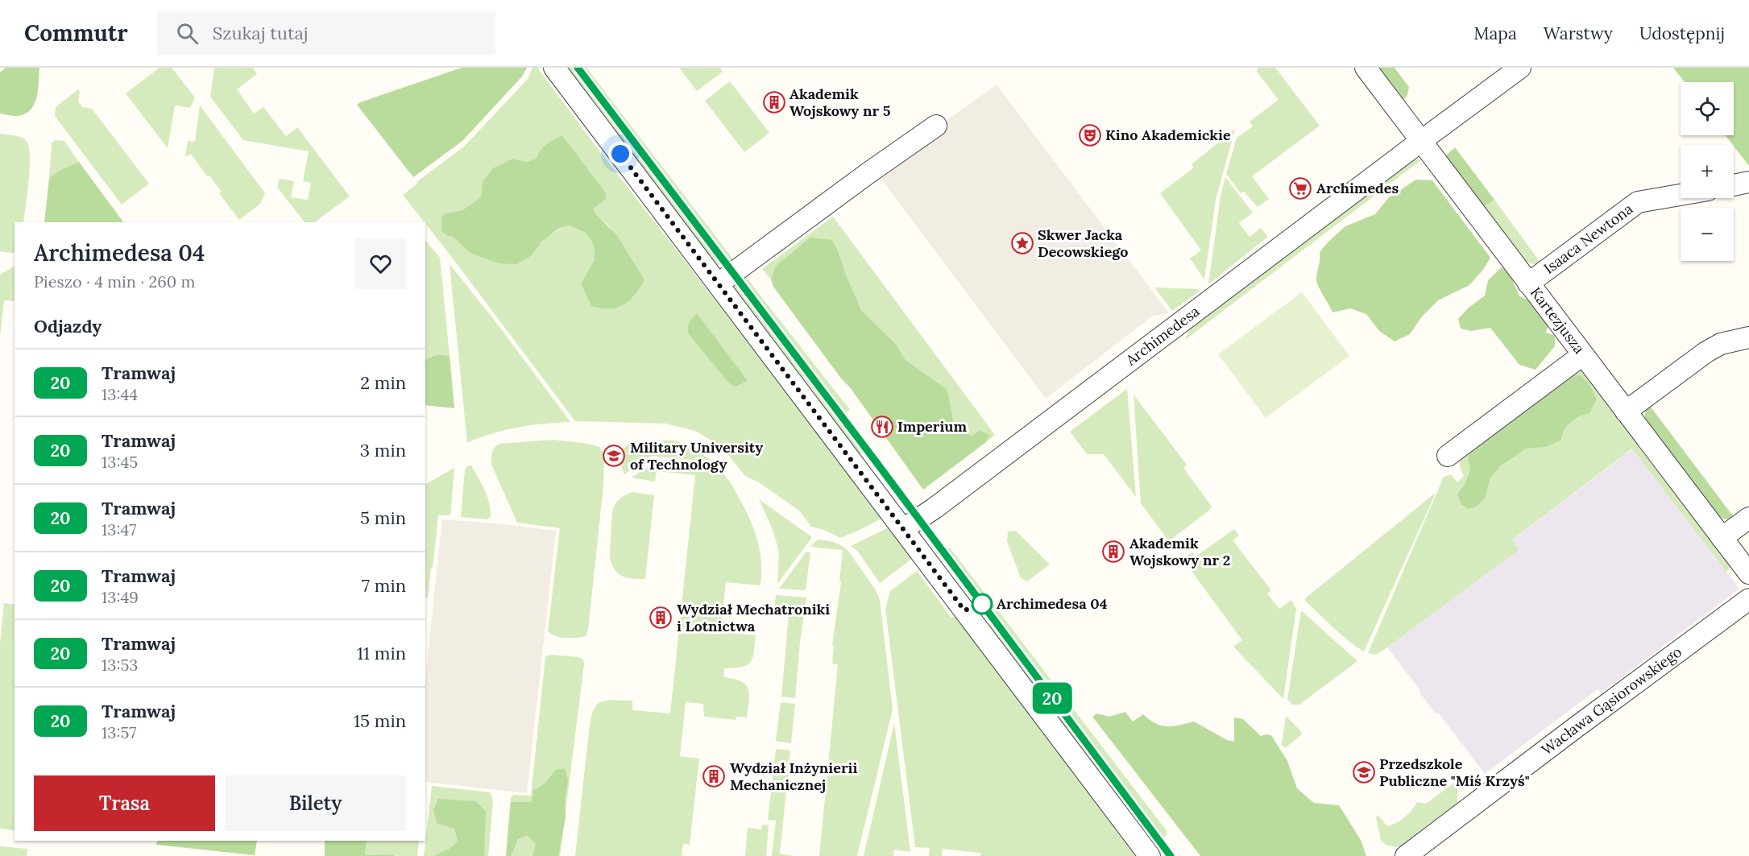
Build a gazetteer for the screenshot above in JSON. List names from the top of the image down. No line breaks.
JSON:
{"streets":{"street":["Isaaca Newtona","Kartezjusza","Archimedesa","Wacława Gąsiorowskiego"]},"crossings":[["Isaaca Newtona","Kartezjusza"],["Kartezjusza","Archimedesa"]],"places":{"building":["Akademik Wojskowy nr 5","Akademik Wojskowy nr 2","Wydział Mechatroniki i Lotnictwa","Wydział Inżynierii Mechanicznej"],"theatre":["Kino Akademickie"],"supermarket":["Archimedes"],"place":["Skwer Jacka Decowskiego"],"restaurant":["Imperium"],"school or university":["Military University of Technology","Przedszkole Publiczne \"Miś Krzyś\""],"other":["Archimedesa 04"]},"lines":["tram line 20"],"page":{"header":"Commutr","search":"Szukaj tutaj","nav":["Mapa","Warstwy","Udostępnij"],"on_map":"20","map_buttons":["+","−"],"heading":[["Archimedesa 04","Pieszo · 4 min · 260 m"],"Odjazdy"],"list":[{"mark":"20","name":"Tramwaj","note":"13:44","value":"2 min"},{"mark":"20","name":"Tramwaj","note":"13:45","value":"3 min"},{"mark":"20","name":"Tramwaj","note":"13:47","value":"5 min"},{"mark":"20","name":"Tramwaj","note":"13:49","value":"7 min"},{"mark":"20","name":"Tramwaj","note":"13:53","value":"11 min"},{"mark":"20","name":"Tramwaj","note":"13:57","value":"15 min"}],"buttons":["Trasa","Bilety"]}}
